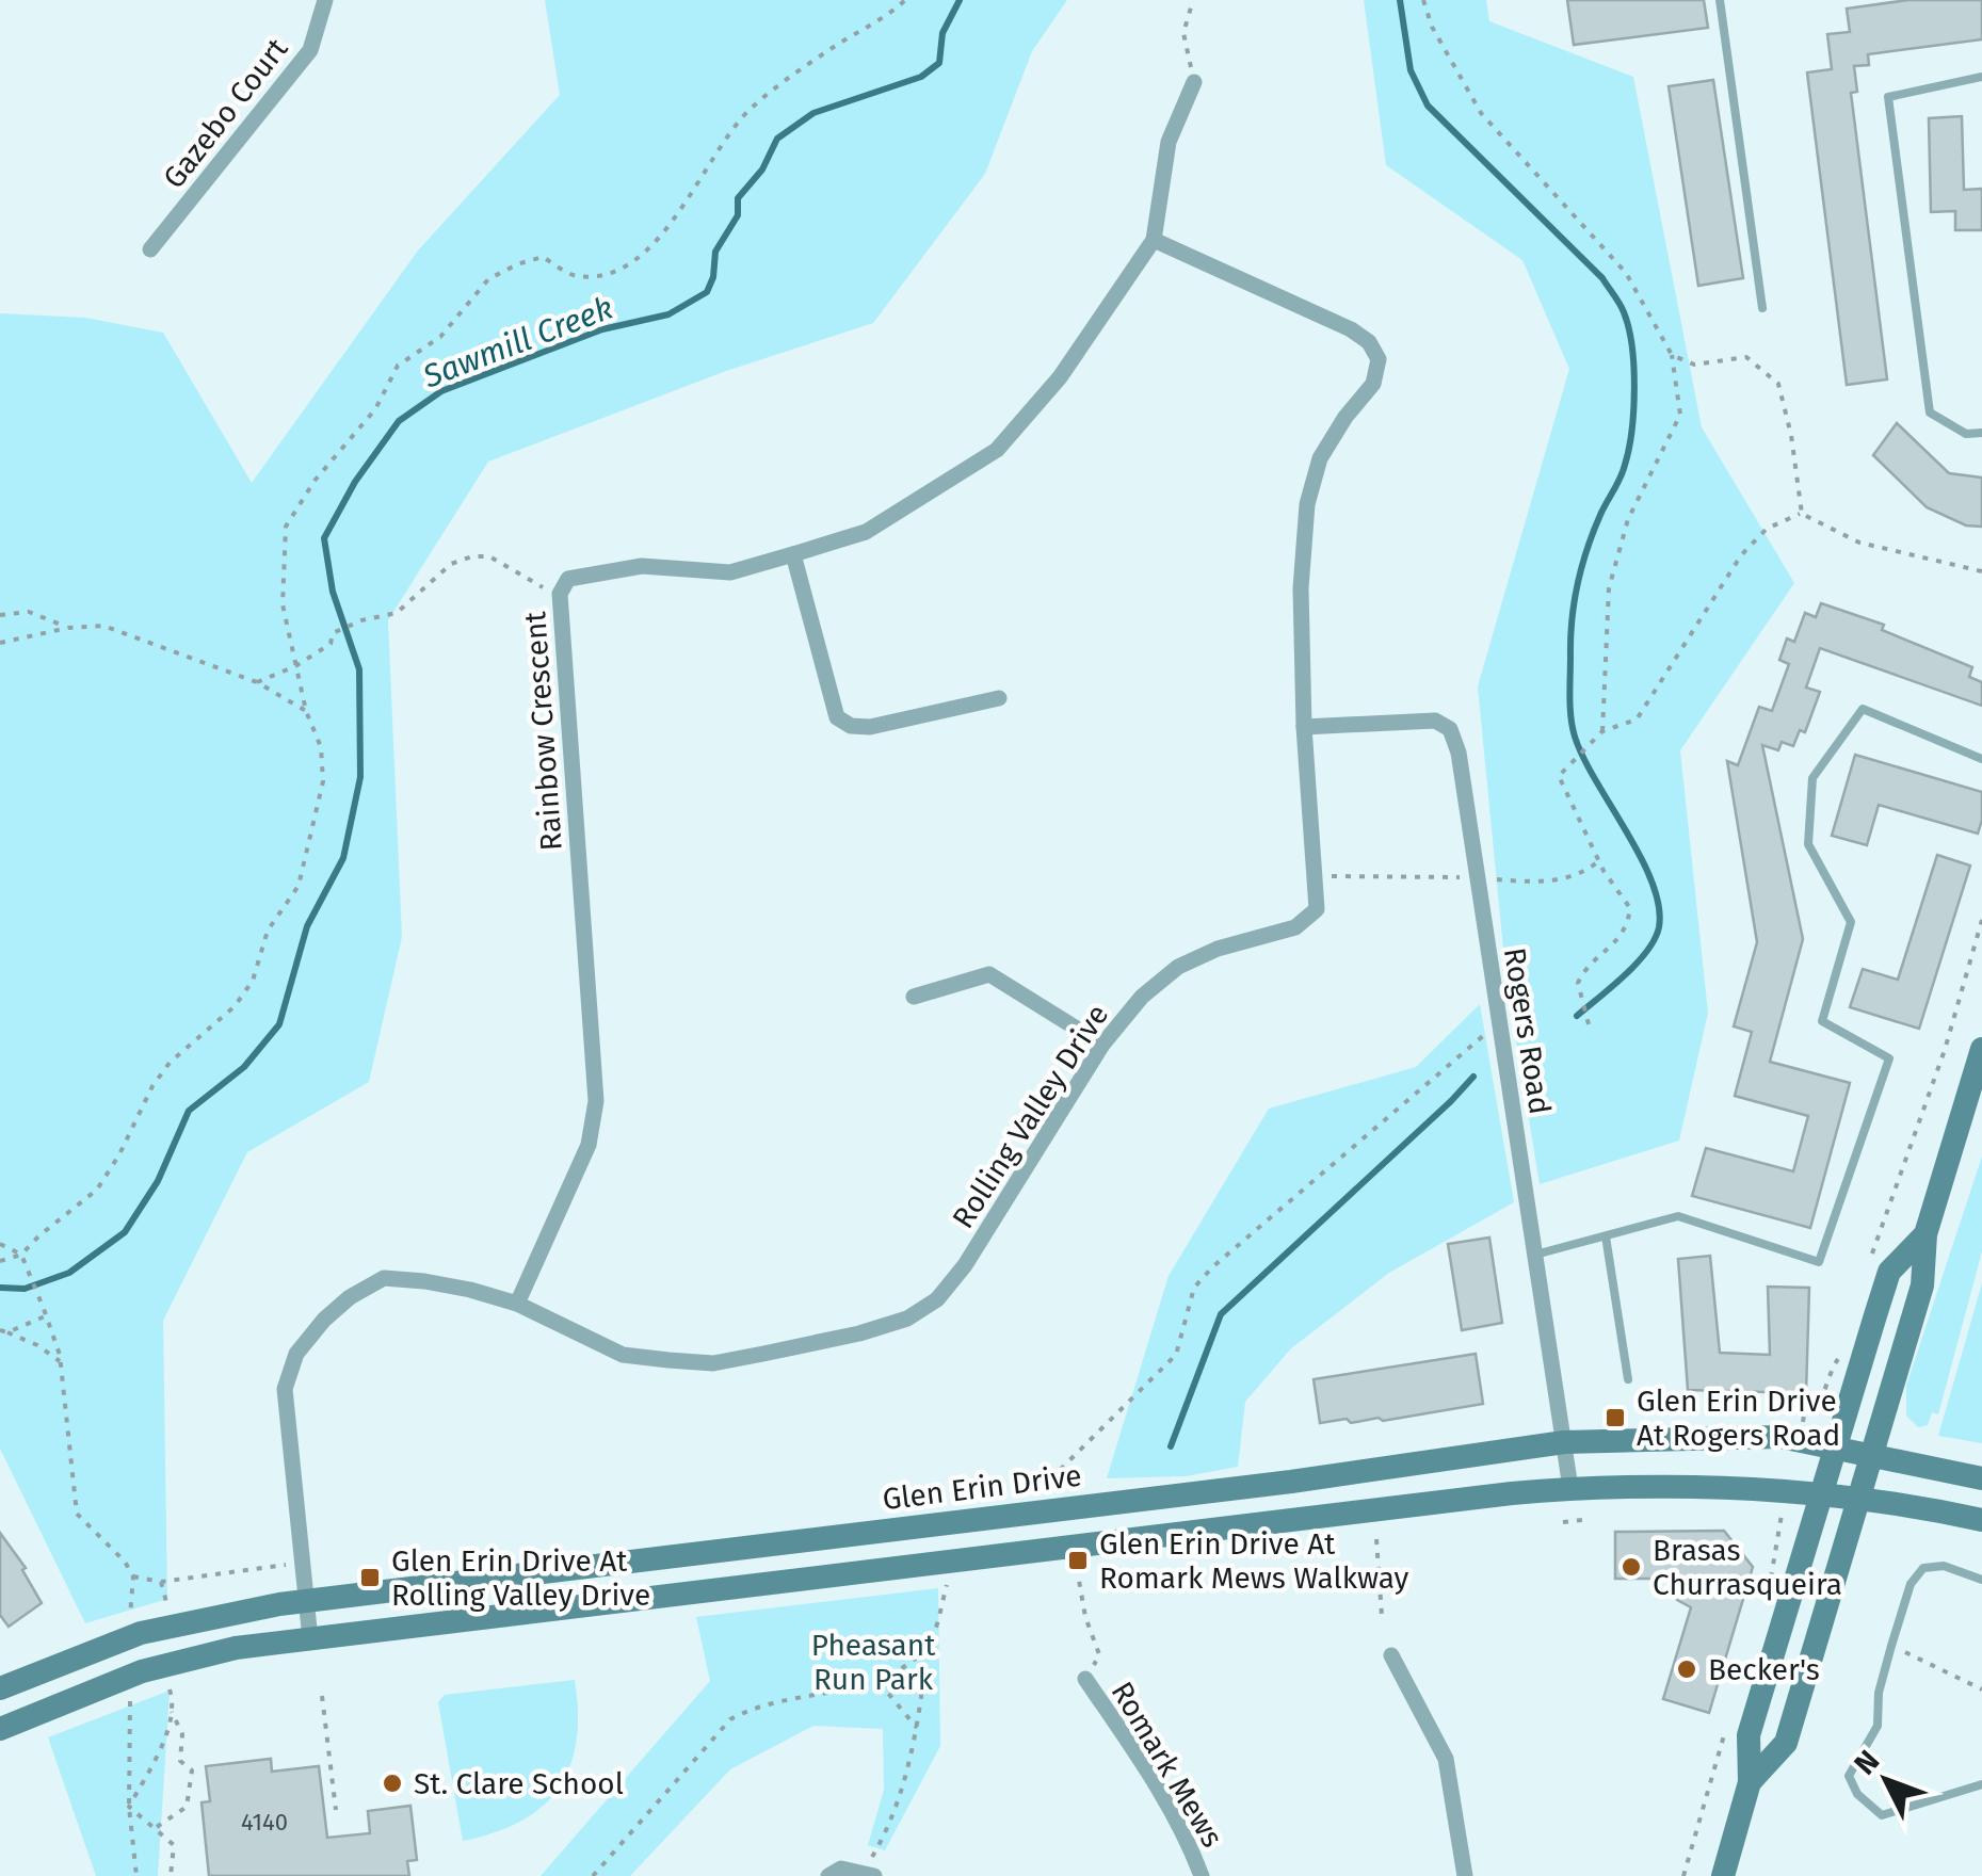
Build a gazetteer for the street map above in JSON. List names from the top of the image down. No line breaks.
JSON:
{"streets":{"street":["Gazebo Court","Rainbow Crescent","Rogers Road","Rolling Valley Drive","Glen Erin Drive","Romark Mews"]},"crossings":[["Rainbow Crescent","Rolling Valley Drive"],["Rogers Road","Rolling Valley Drive"],["Rogers Road","Glen Erin Drive"],["Rolling Valley Drive","Glen Erin Drive"]],"water":["Sawmill Creek"],"parks":["Pheasant Run Park"],"places":{"transit":["Glen Erin Drive At Rogers Road","Glen Erin Drive At Romark Mews Walkway","Glen Erin Drive At Rolling Valley Drive"],"other":["Brasas Churrasqueira","Becker's","St. Clare School"]},"house_numbers":["4140"],"north":"top left"}
